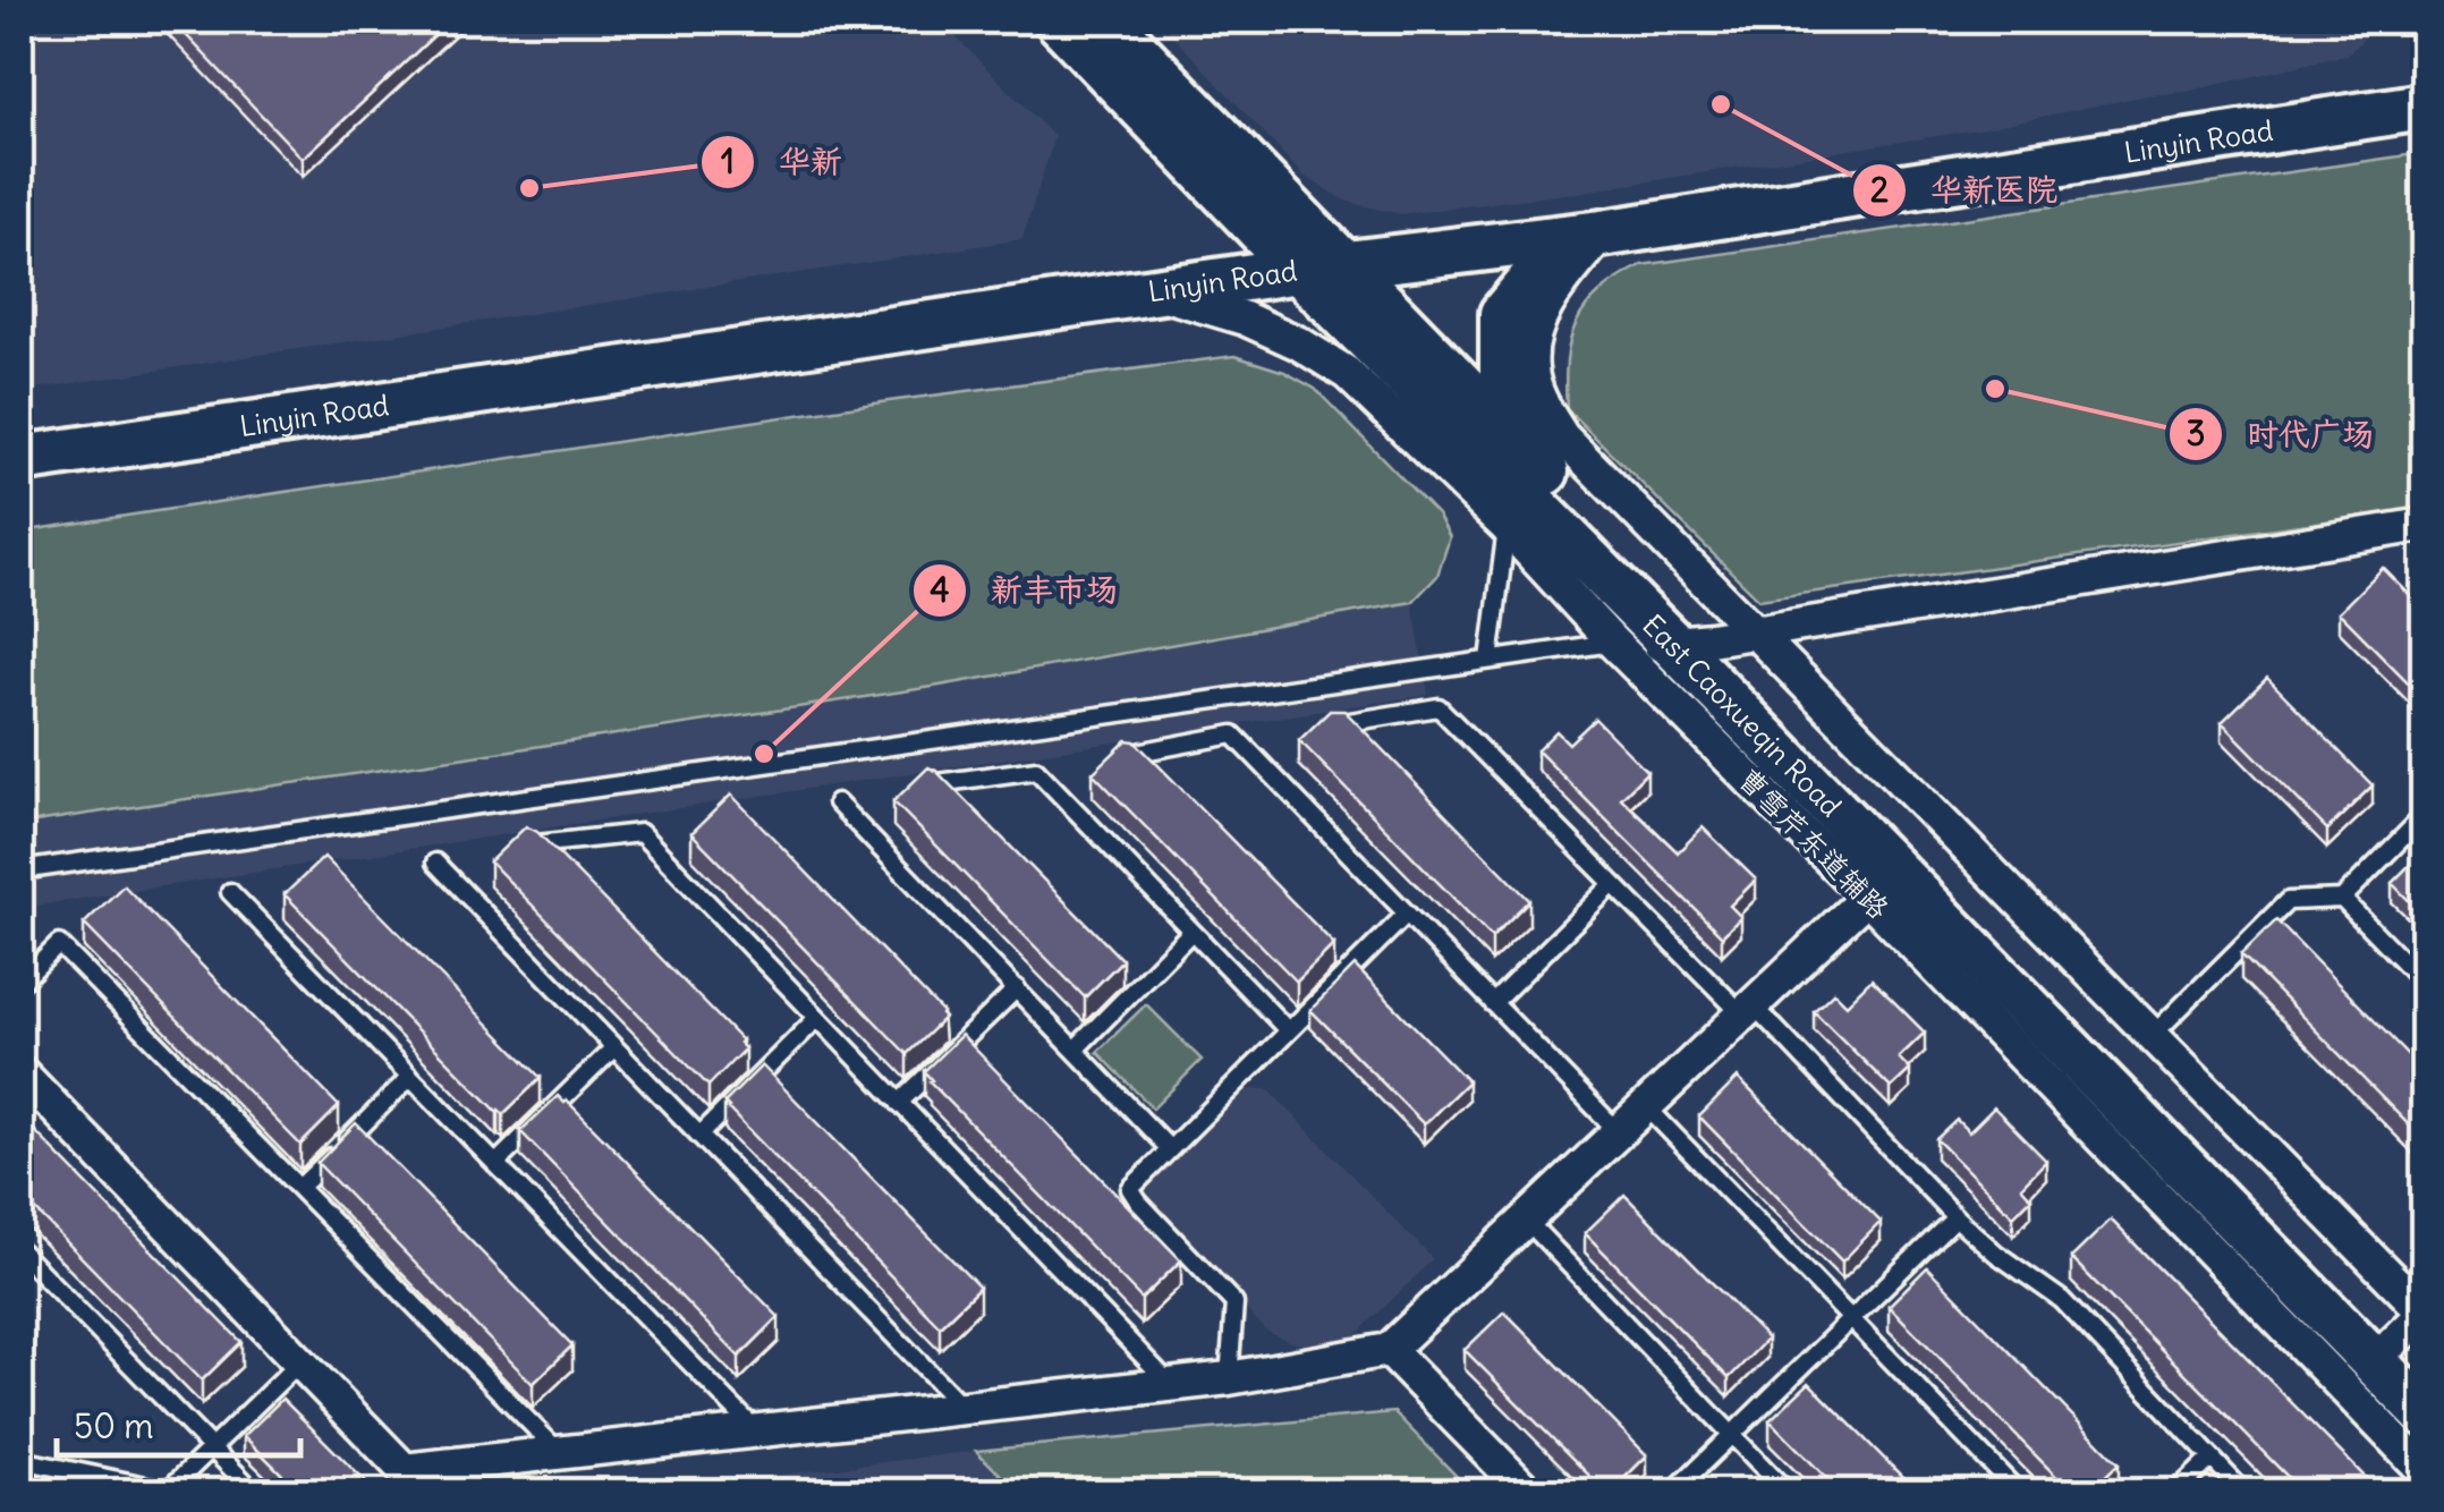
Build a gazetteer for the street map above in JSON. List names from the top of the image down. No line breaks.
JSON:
{"streets":{"main road":["Linyin Road","East Caoxueqin Road"],"street":["曹雪芹东道辅路"]},"crossings":[["Linyin Road","East Caoxueqin Road"],["Linyin Road","曹雪芹东道辅路"]],"places":["华新医院","华新","时代广场","新丰市场"],"scale_bar":"50 m"}
